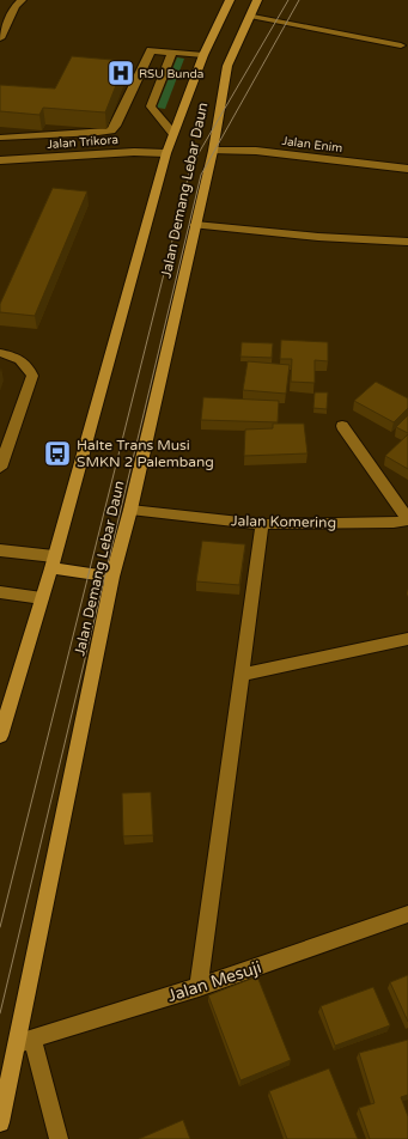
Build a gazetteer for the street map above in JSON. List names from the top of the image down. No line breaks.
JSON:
{"streets":{"highway":["Jalan Demang Lebar Daun"],"street":["Jalan Trikora","Jalan Enim","Jalan Komering","Jalan Mesuji"]},"crossings":[["Jalan Trikora","Jalan Demang Lebar Daun"],["Jalan Enim","Jalan Demang Lebar Daun"],["Jalan Demang Lebar Daun","Jalan Komering"],["Jalan Demang Lebar Daun","Jalan Mesuji"]],"places":{"hospital":["RSU Bunda"],"bus stop":["Halte Trans Musi SMKN 2 Palembang"]}}
